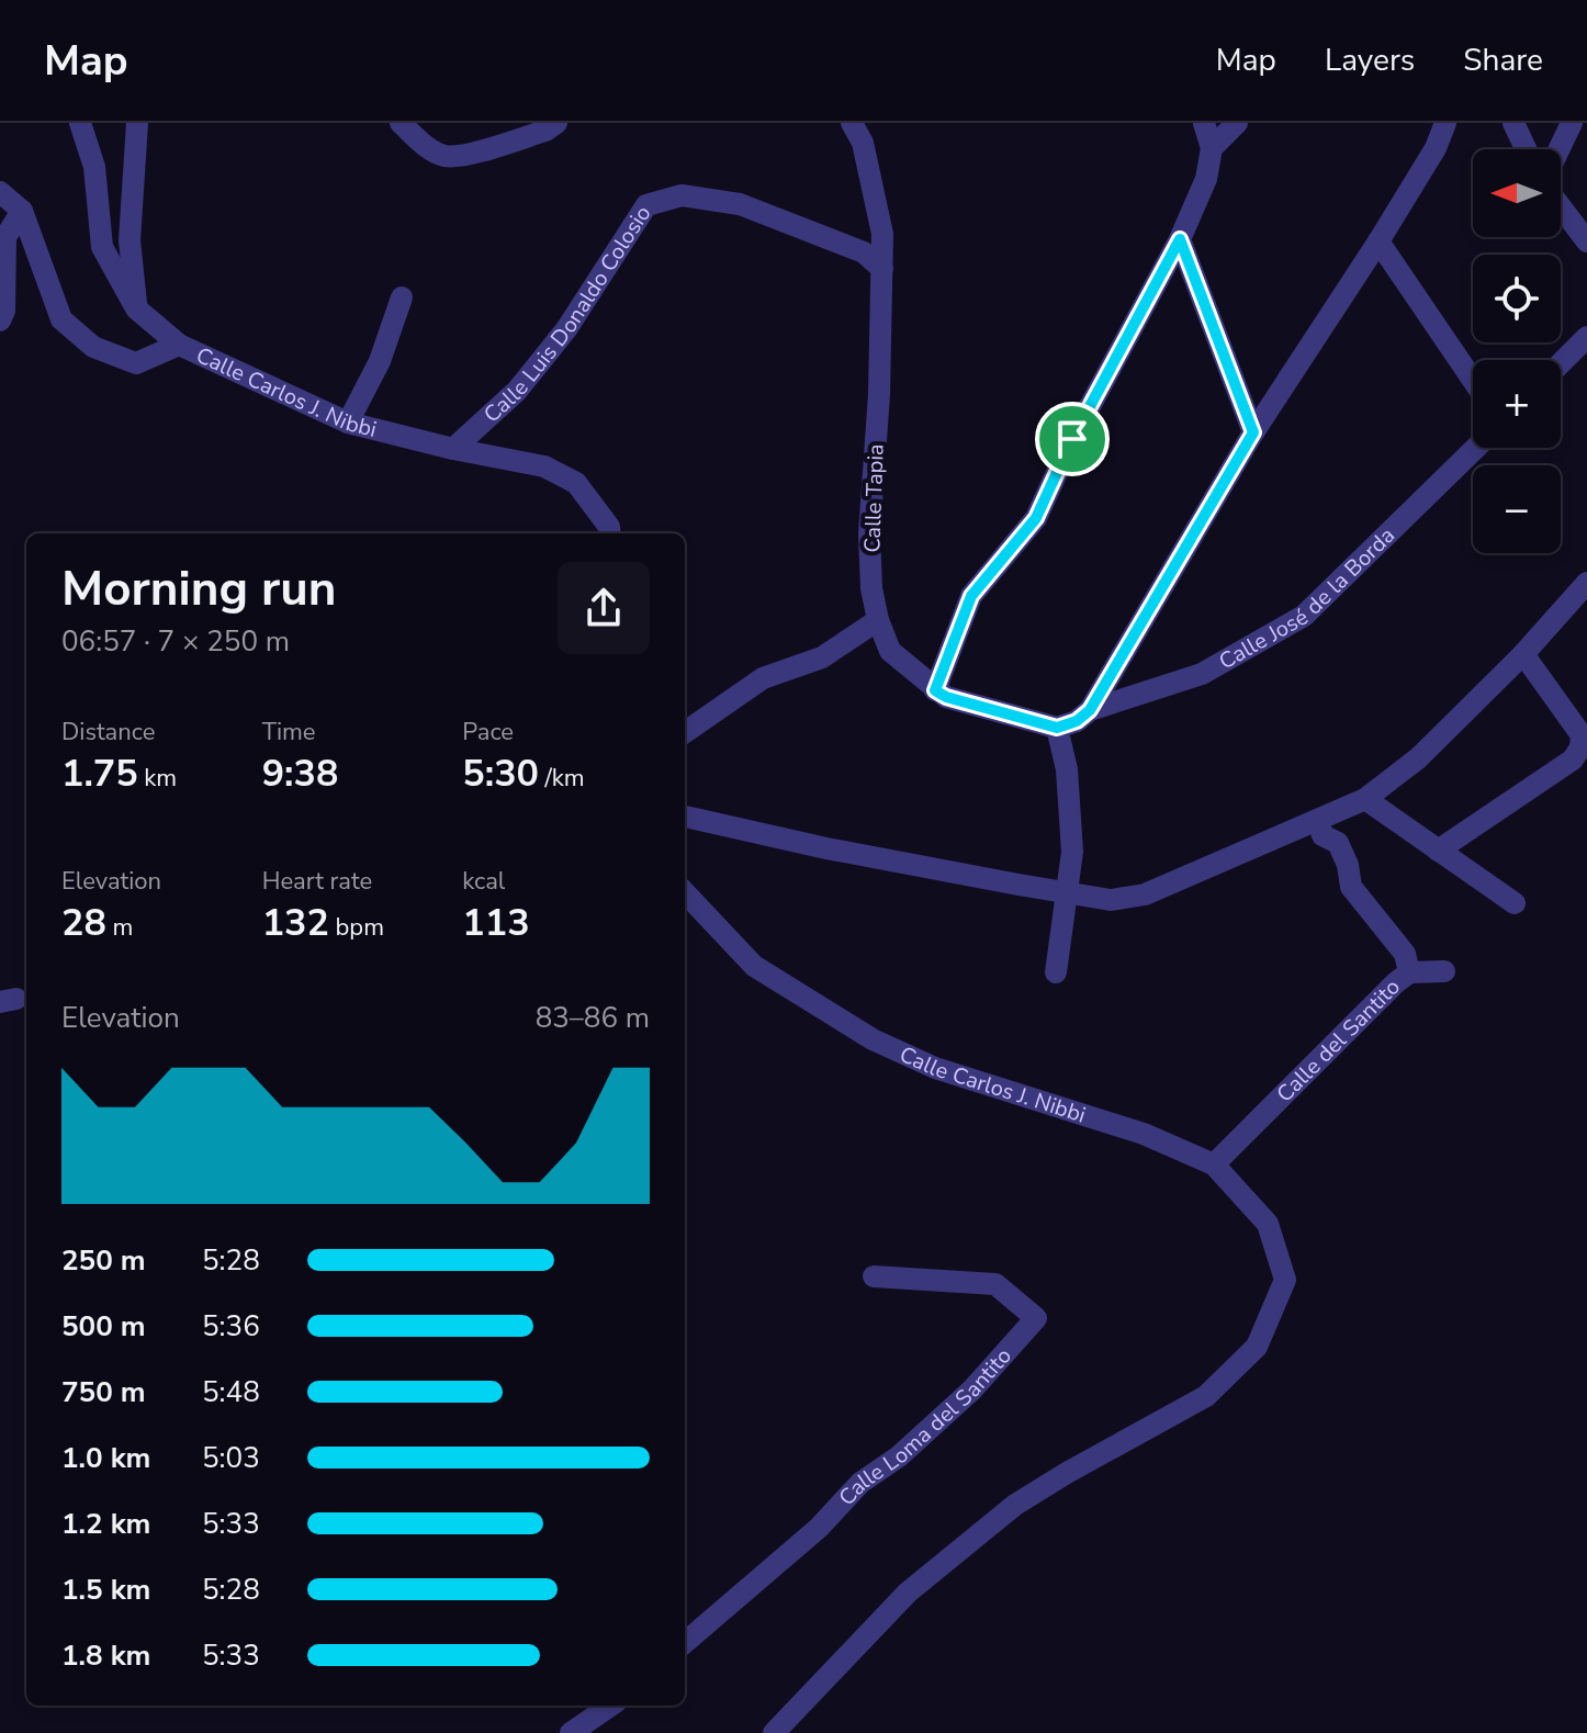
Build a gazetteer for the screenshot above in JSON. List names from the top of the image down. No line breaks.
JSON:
{"streets":{"street":["Calle Luis Donaldo Colosio","Calle Carlos J. Nibbi","Calle Tapia","Calle José de la Borda","Calle del Santito","Calle Loma del Santito"]},"crossings":[["Calle Luis Donaldo Colosio","Calle Carlos J. Nibbi"],["Calle Luis Donaldo Colosio","Calle Tapia"],["Calle Carlos J. Nibbi","Calle del Santito"]],"north":"left","page":{"header":"Map","nav":["Map","Layers","Share"],"map_buttons":["+","−"],"heading":["Morning run","06:57 · 7 × 250 m"],"stats":[["Distance","1.75 km"],["Time","9:38"],["Pace","5:30 /km"],["Elevation","28 m"],["Heart rate","132 bpm"],["kcal","113"]],"chart":["Elevation","83–86 m"],"list":[{"name":"250 m","note":"5:28"},{"name":"500 m","note":"5:36"},{"name":"750 m","note":"5:48"},{"name":"1.0 km","note":"5:03"},{"name":"1.2 km","note":"5:33"},{"name":"1.5 km","note":"5:28"},{"name":"1.8 km","note":"5:33"}]}}
